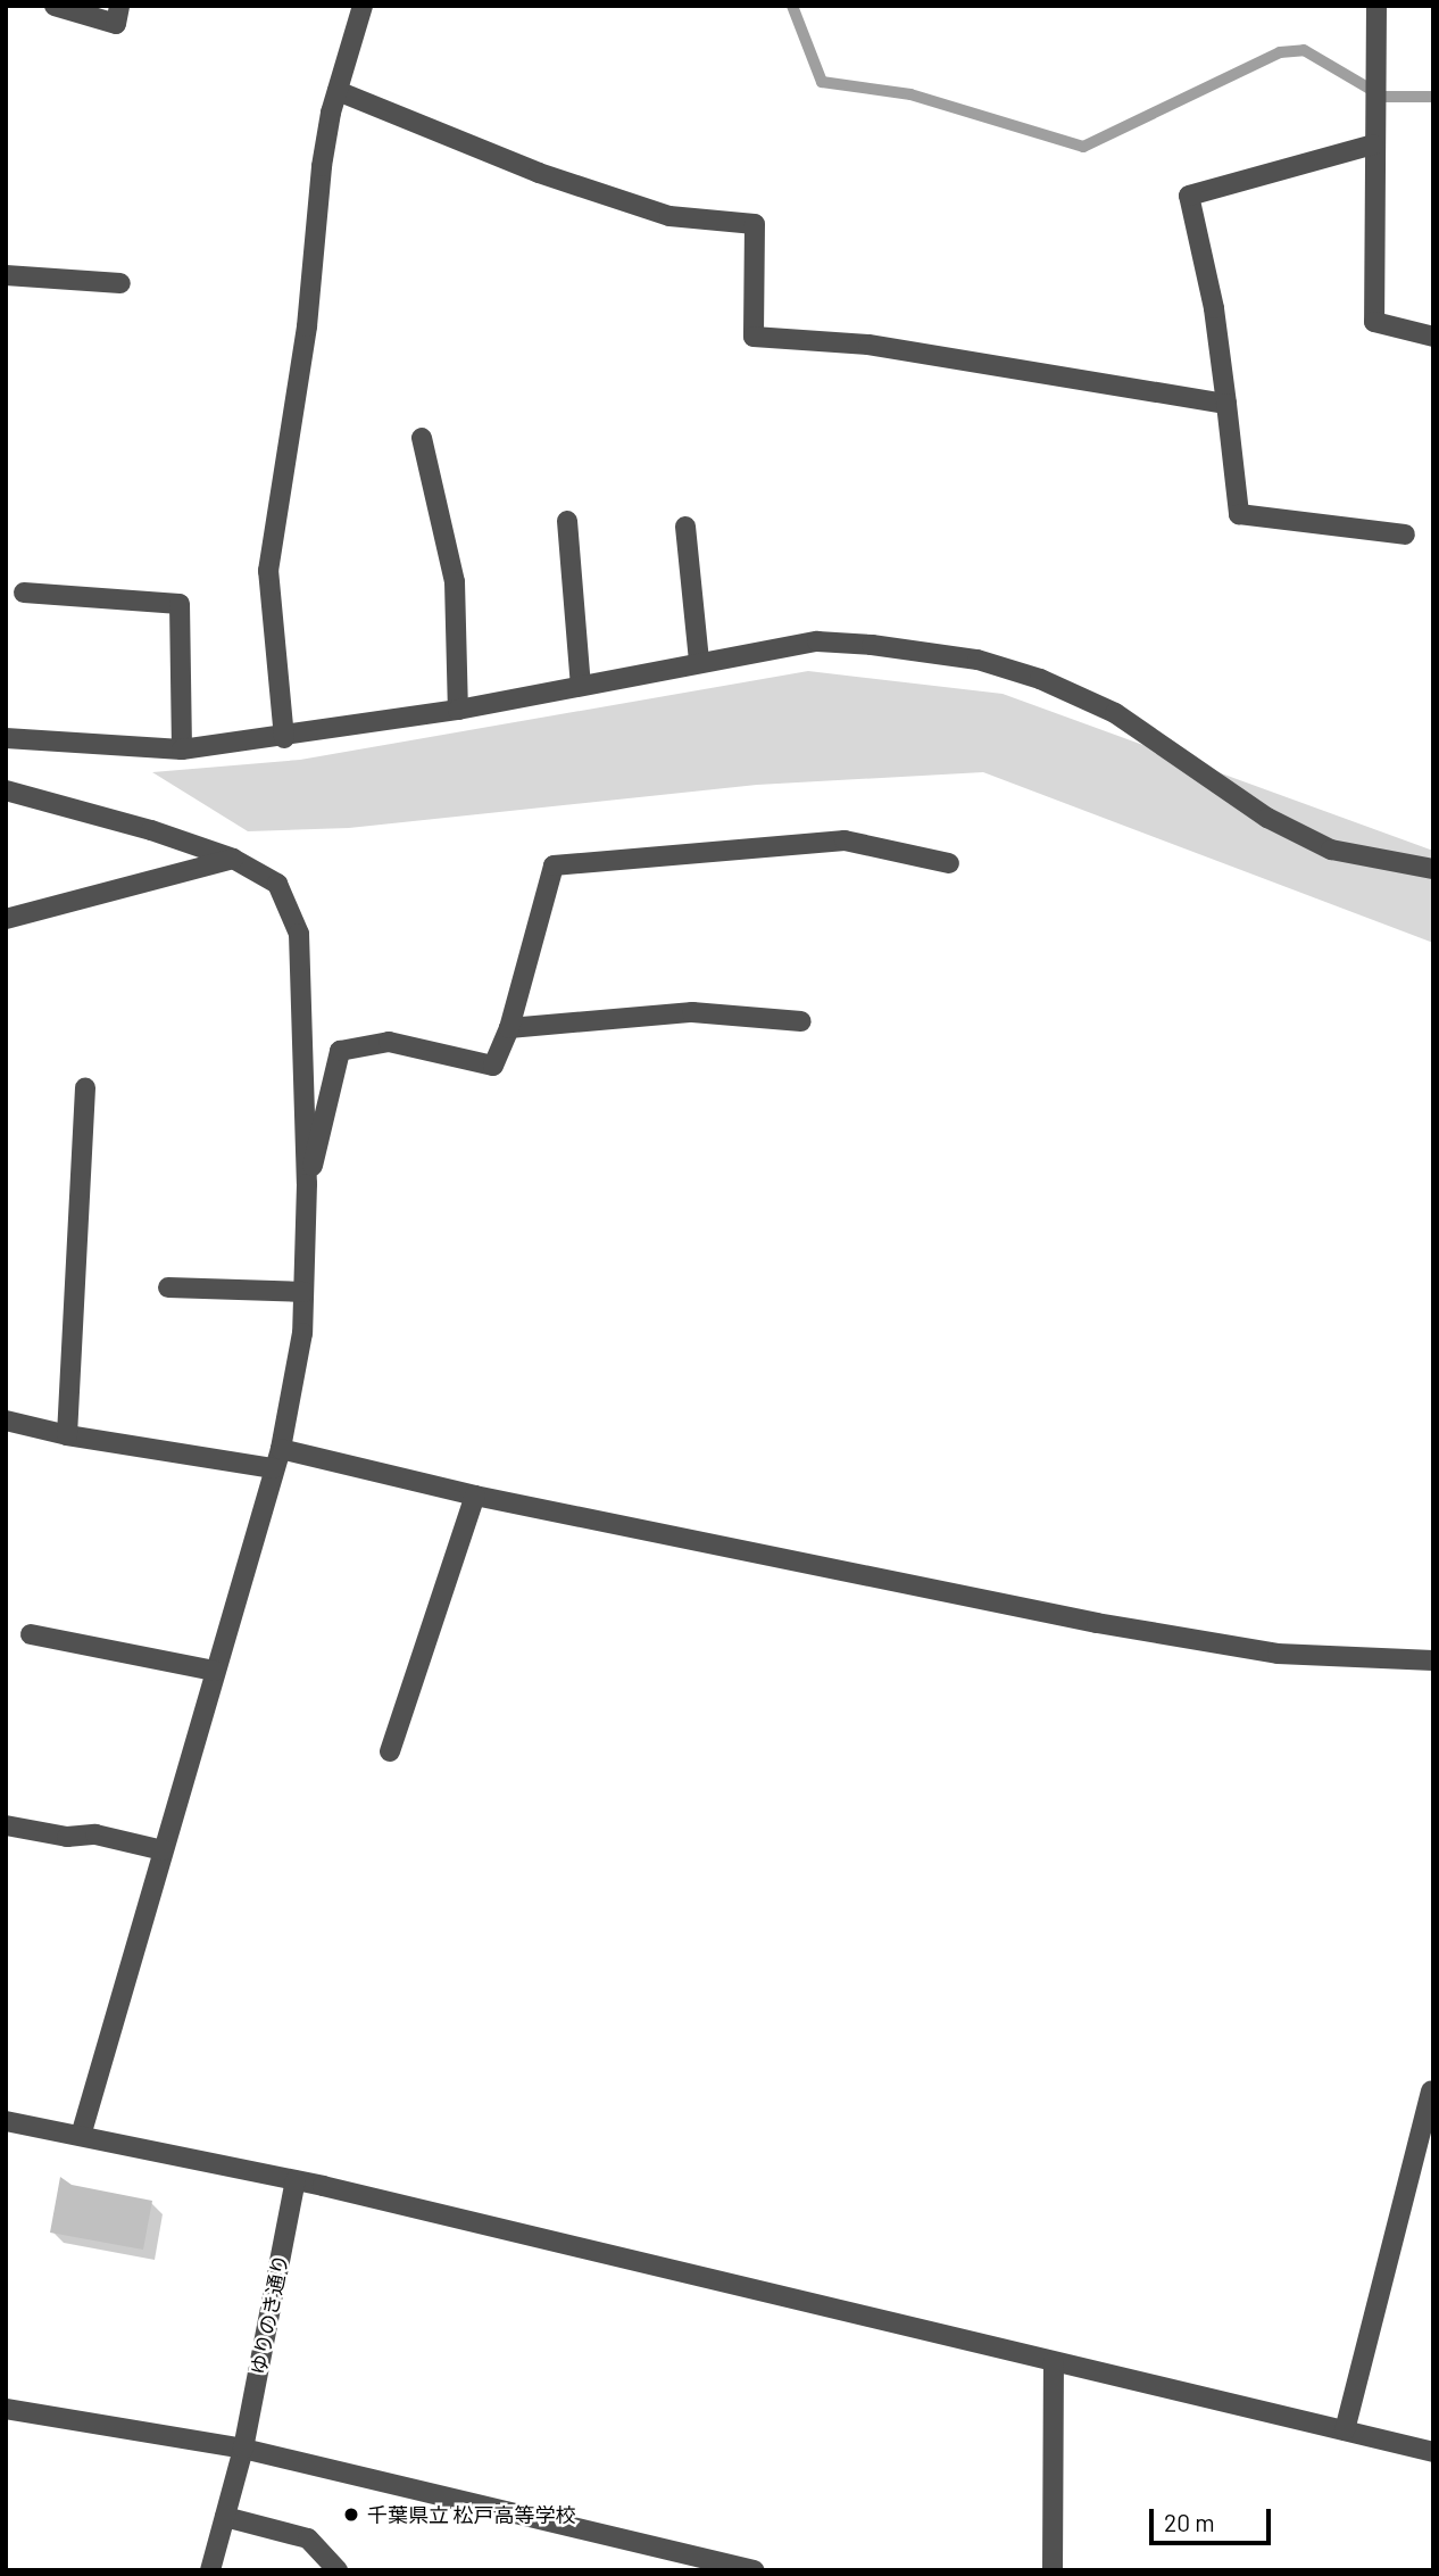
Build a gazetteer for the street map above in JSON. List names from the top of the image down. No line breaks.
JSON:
{"streets":{"street":["ゆりのき通り"]},"places":["千葉県立 松戸高等学校"],"scale_bar":"20 m"}
